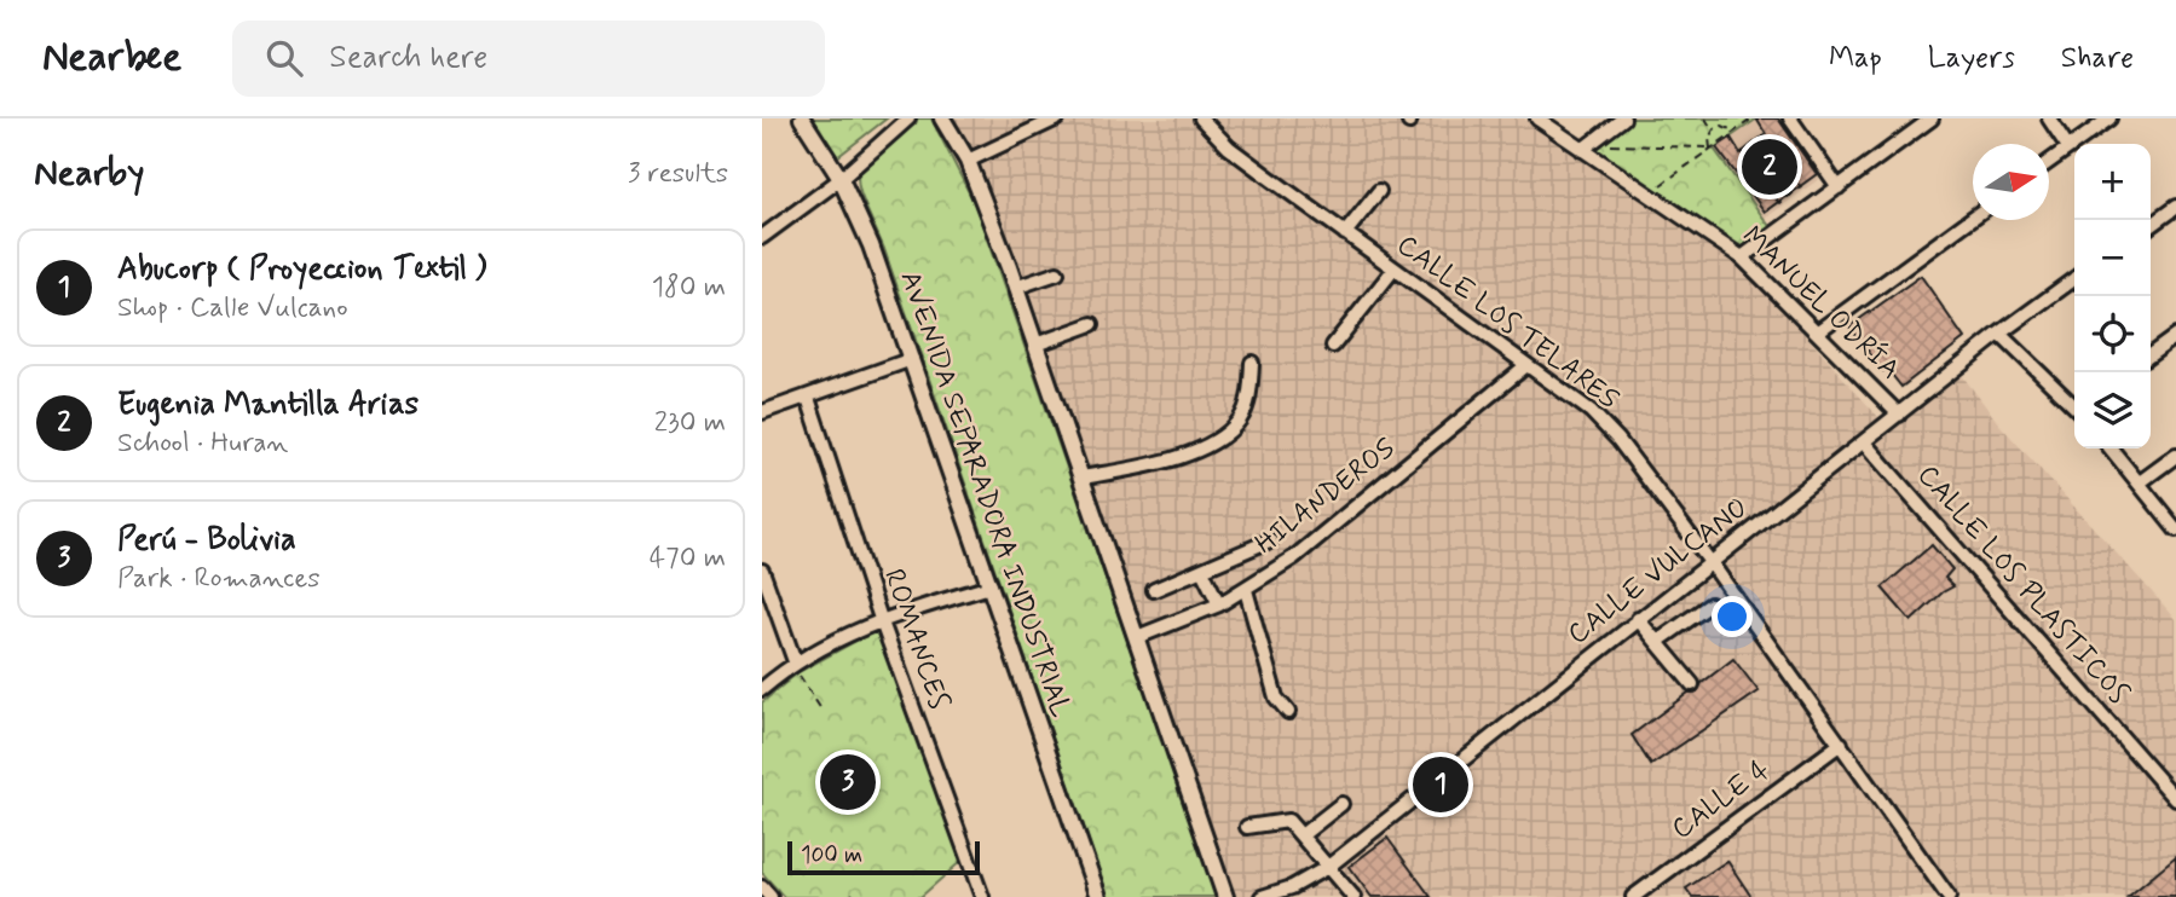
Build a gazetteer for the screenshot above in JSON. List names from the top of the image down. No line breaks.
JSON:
{"streets":{"main road":["AVENIDA SEPARADORA INDUSTRIAL"],"street":["MANUEL ODRÍA","CALLE LOS TELARES","HILANDEROS","CALLE VULCANO","CALLE LOS PLASTICOS","ROMANCES","CALLE 4"]},"crossings":[["MANUEL ODRÍA","CALLE VULCANO"],["CALLE LOS TELARES","HILANDEROS"],["CALLE LOS TELARES","CALLE VULCANO"],["CALLE LOS TELARES","CALLE 4"],["CALLE VULCANO","CALLE LOS PLASTICOS"]],"scale_bar":"100 m","north":"right","page":{"header":"Nearbee","search":"Search here","nav":["Map","Layers","Share"],"heading":["Nearby","3 results"],"pins":["2","3","1"],"map_buttons":["+","−"],"list":[{"mark":"1","name":"Abucorp ( Proyeccion Textil )","note":"Shop · Calle Vulcano","value":"180 m"},{"mark":"2","name":"Eugenia Mantilla Arias","note":"School · Huran","value":"230 m"},{"mark":"3","name":"Perú - Bolivia","note":"Park · Romances","value":"470 m"}],"scale":"100 m"}}
